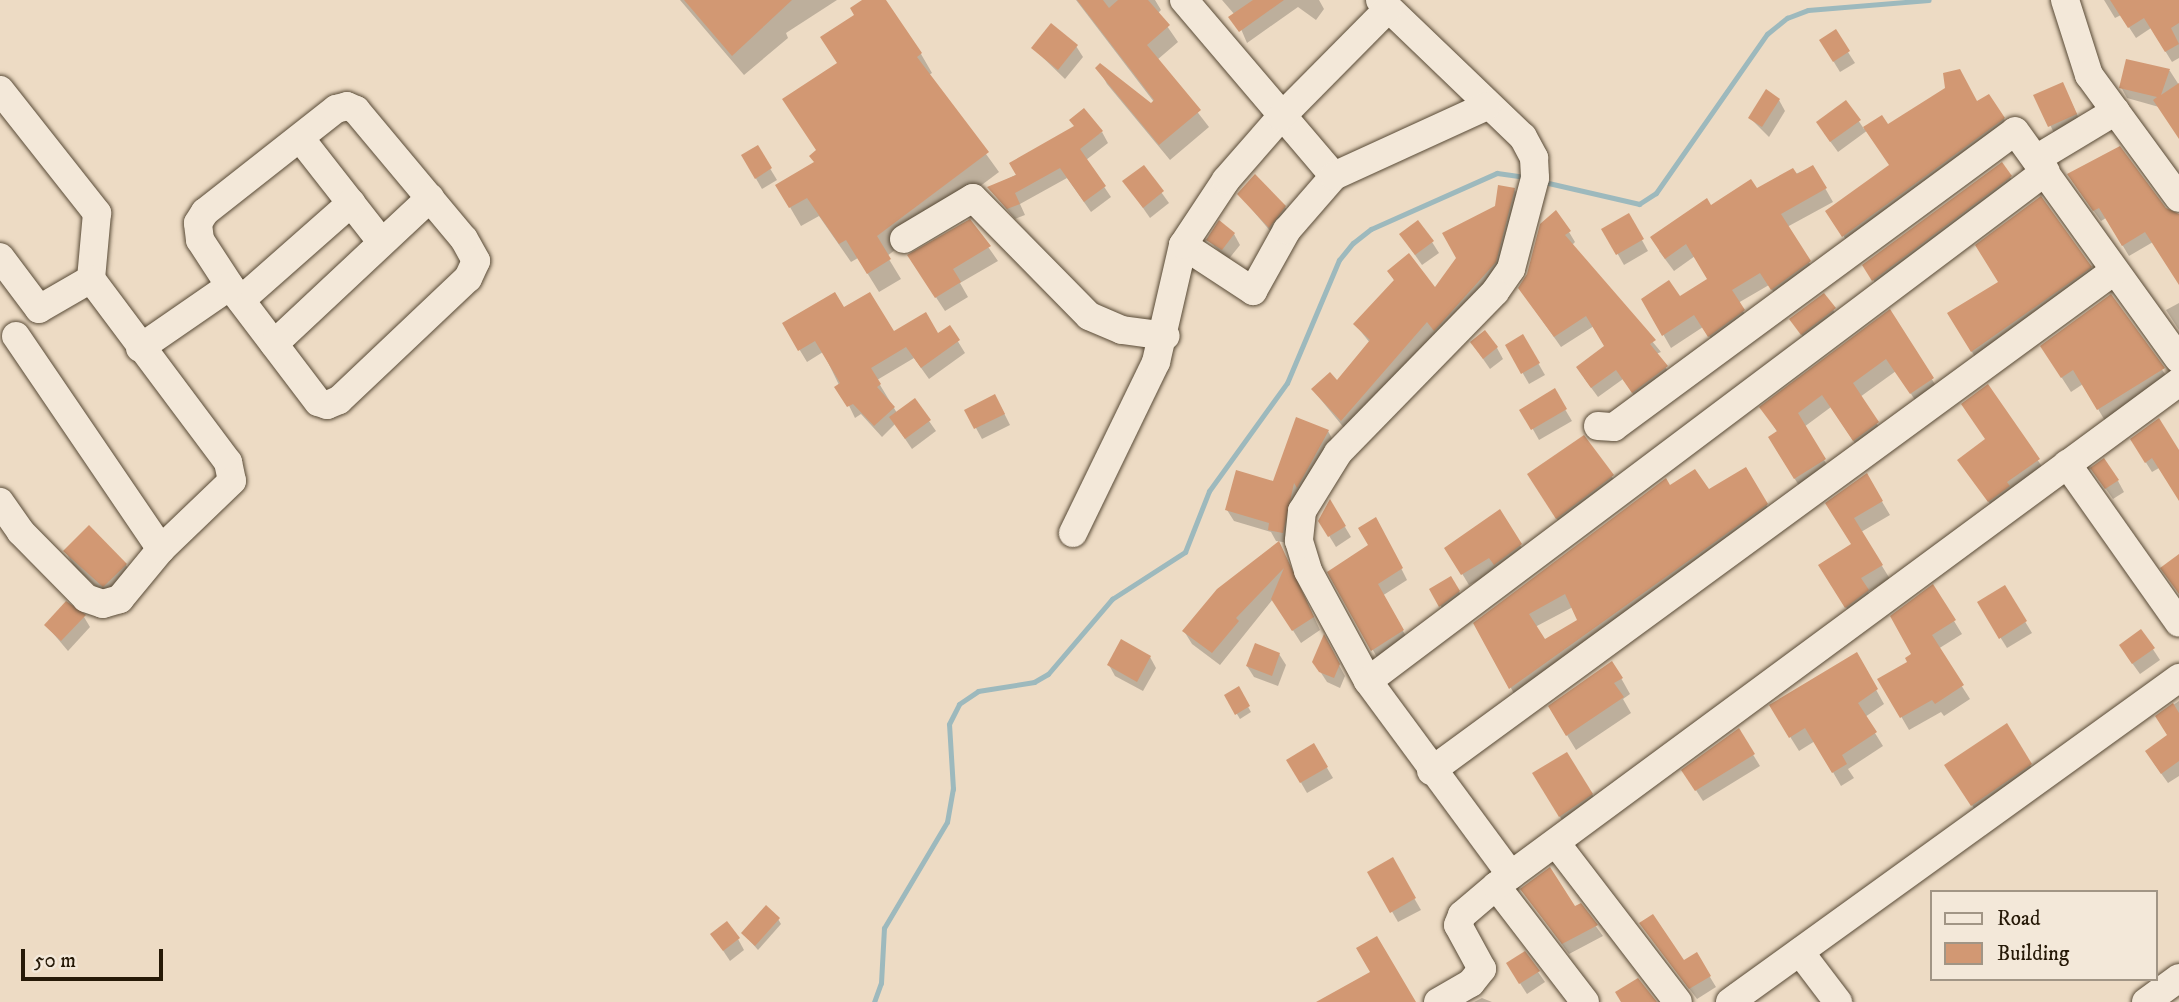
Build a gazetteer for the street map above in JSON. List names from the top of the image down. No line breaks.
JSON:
{"legend":["Road","Building"],"scale_bar":"50 m"}
